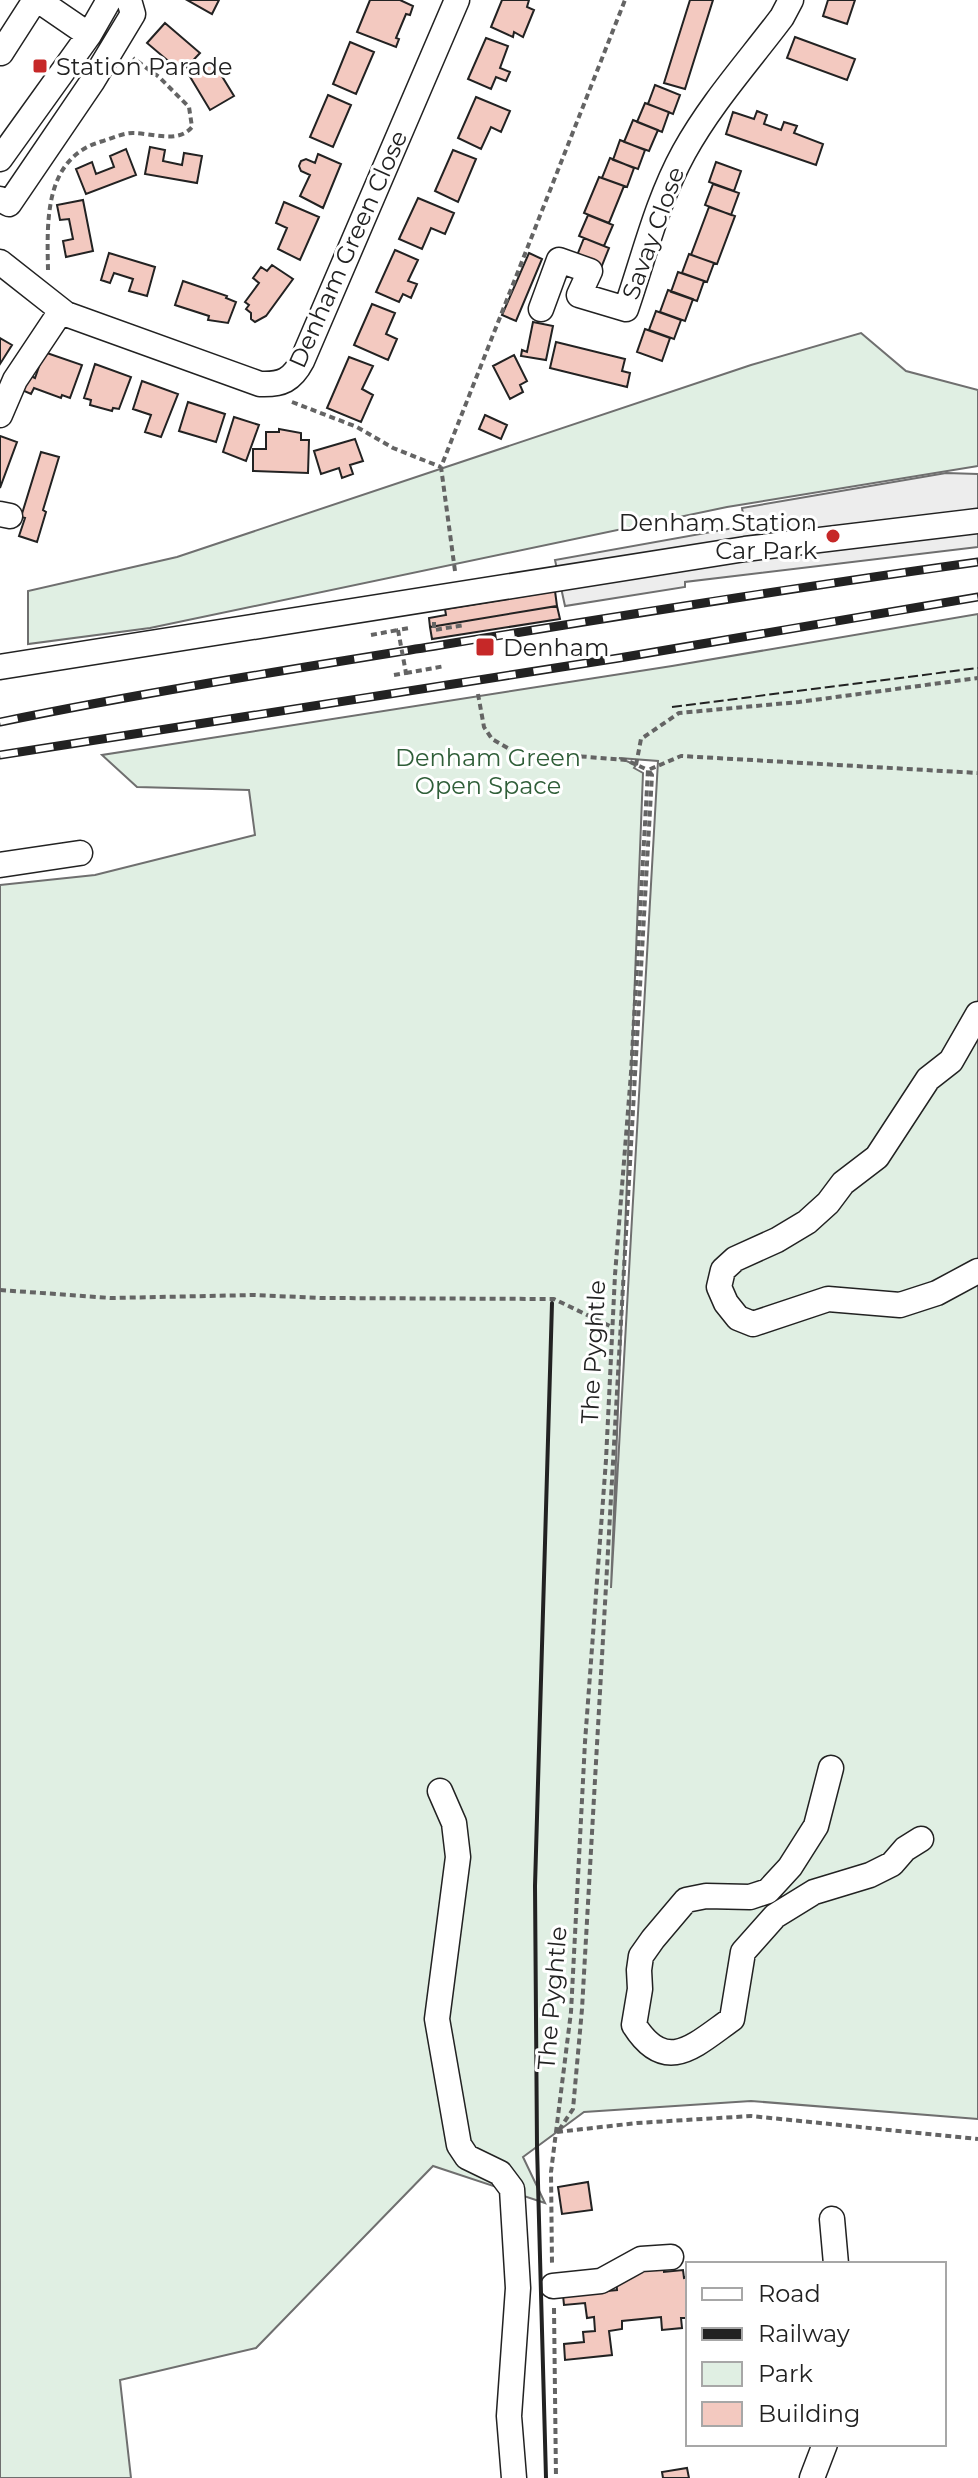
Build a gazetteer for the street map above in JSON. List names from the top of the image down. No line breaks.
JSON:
{"streets":{"street":["Savay Close","Denham Green Close"],"path":["The Pyghtle"]},"parks":["Denham Green Open Space"],"places":{"transit":["Station Parade","Denham"],"other":["Denham Station Car Park"]},"legend":["Road","Railway","Park","Building"]}
